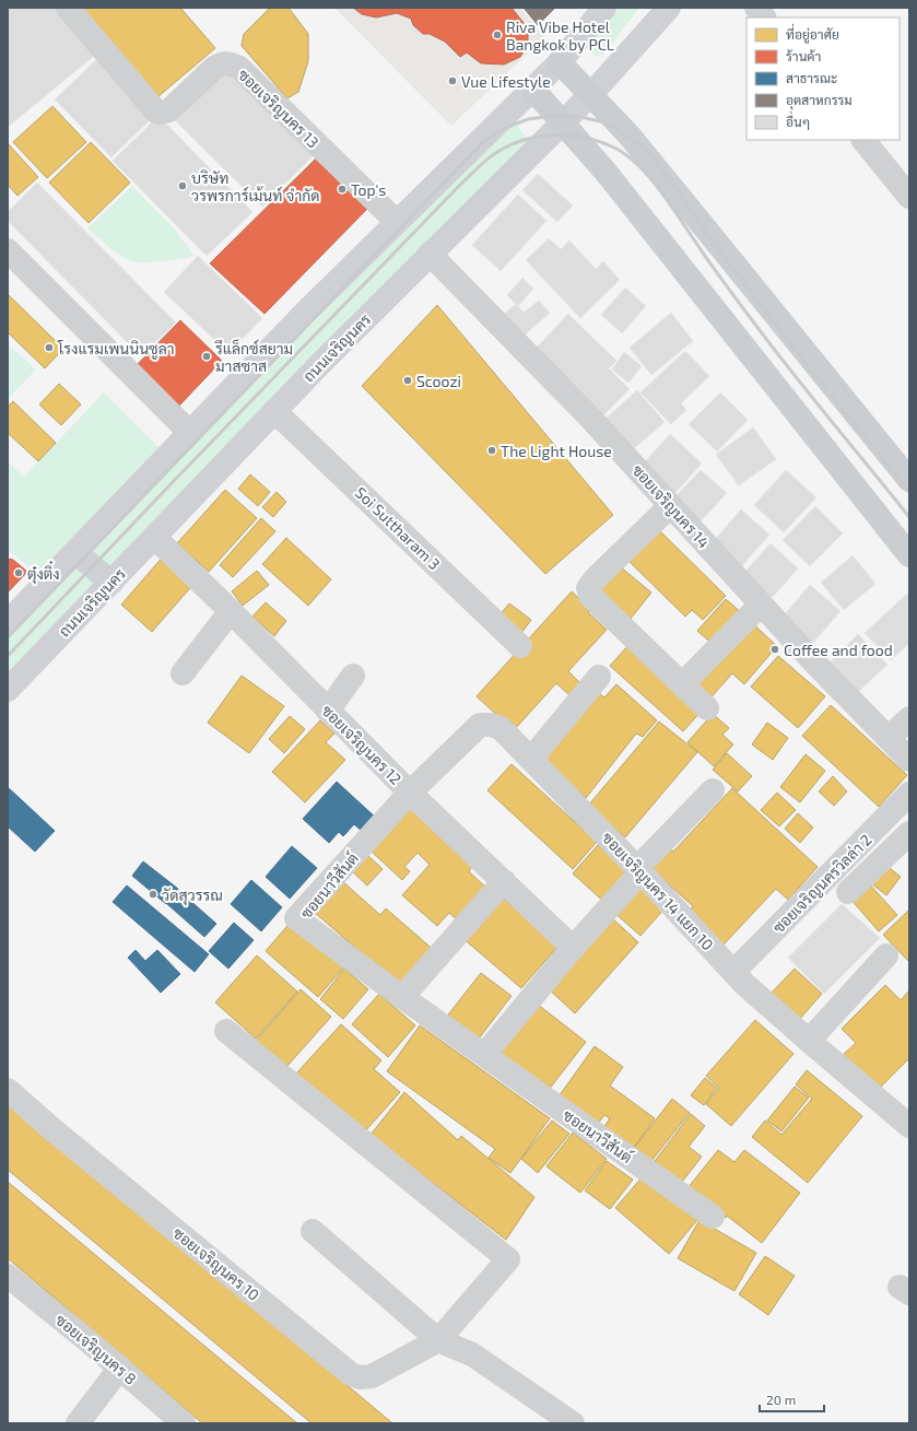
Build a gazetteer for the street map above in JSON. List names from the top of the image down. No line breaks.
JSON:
{"streets":{"main road":["ถนนเจริญนคร"],"street":["ซอยเจริญนคร 13","ซอยเจริญนคร 14","Soi Suttharam 3","ซอยเจริญนคร 12","ซอยเจริญนครวิลล่า 2","ซอยนาวีสันต์","ซอยเจริญนคร 14 แยก 10","ซอยเจริญนคร 10","ซอยเจริญนคร 8"]},"crossings":[["ถนนเจริญนคร","ซอยเจริญนคร 14"],["ถนนเจริญนคร","Soi Suttharam 3"],["ถนนเจริญนคร","ซอยเจริญนคร 12"],["ซอยเจริญนคร 12","ซอยนาวีสันต์"],["ซอยเจริญนคร 12","ซอยเจริญนคร 14 แยก 10"],["ซอยเจริญนครวิลล่า 2","ซอยเจริญนคร 14 แยก 10"],["ซอยนาวีสันต์","ซอยเจริญนคร 14 แยก 10"]],"places":["Riva Vibe Hotel Bangkok by PCL","Vue Lifestyle","บริษัท วรพรการ์เม้นท์ จำกัด","Top's","โรงแรมเพนนินซูลา","รีแล็กซ์สยาม มาสซาส","Scoozi","The Light House","ตุ๋งติ๋ง","Coffee and food","วัดสุวรรณ"],"legend":["ที่อยู่อาศัย","ร้านค้า","สาธารณะ","อุตสาหกรรม","อื่นๆ"],"scale_bar":"20 m"}
